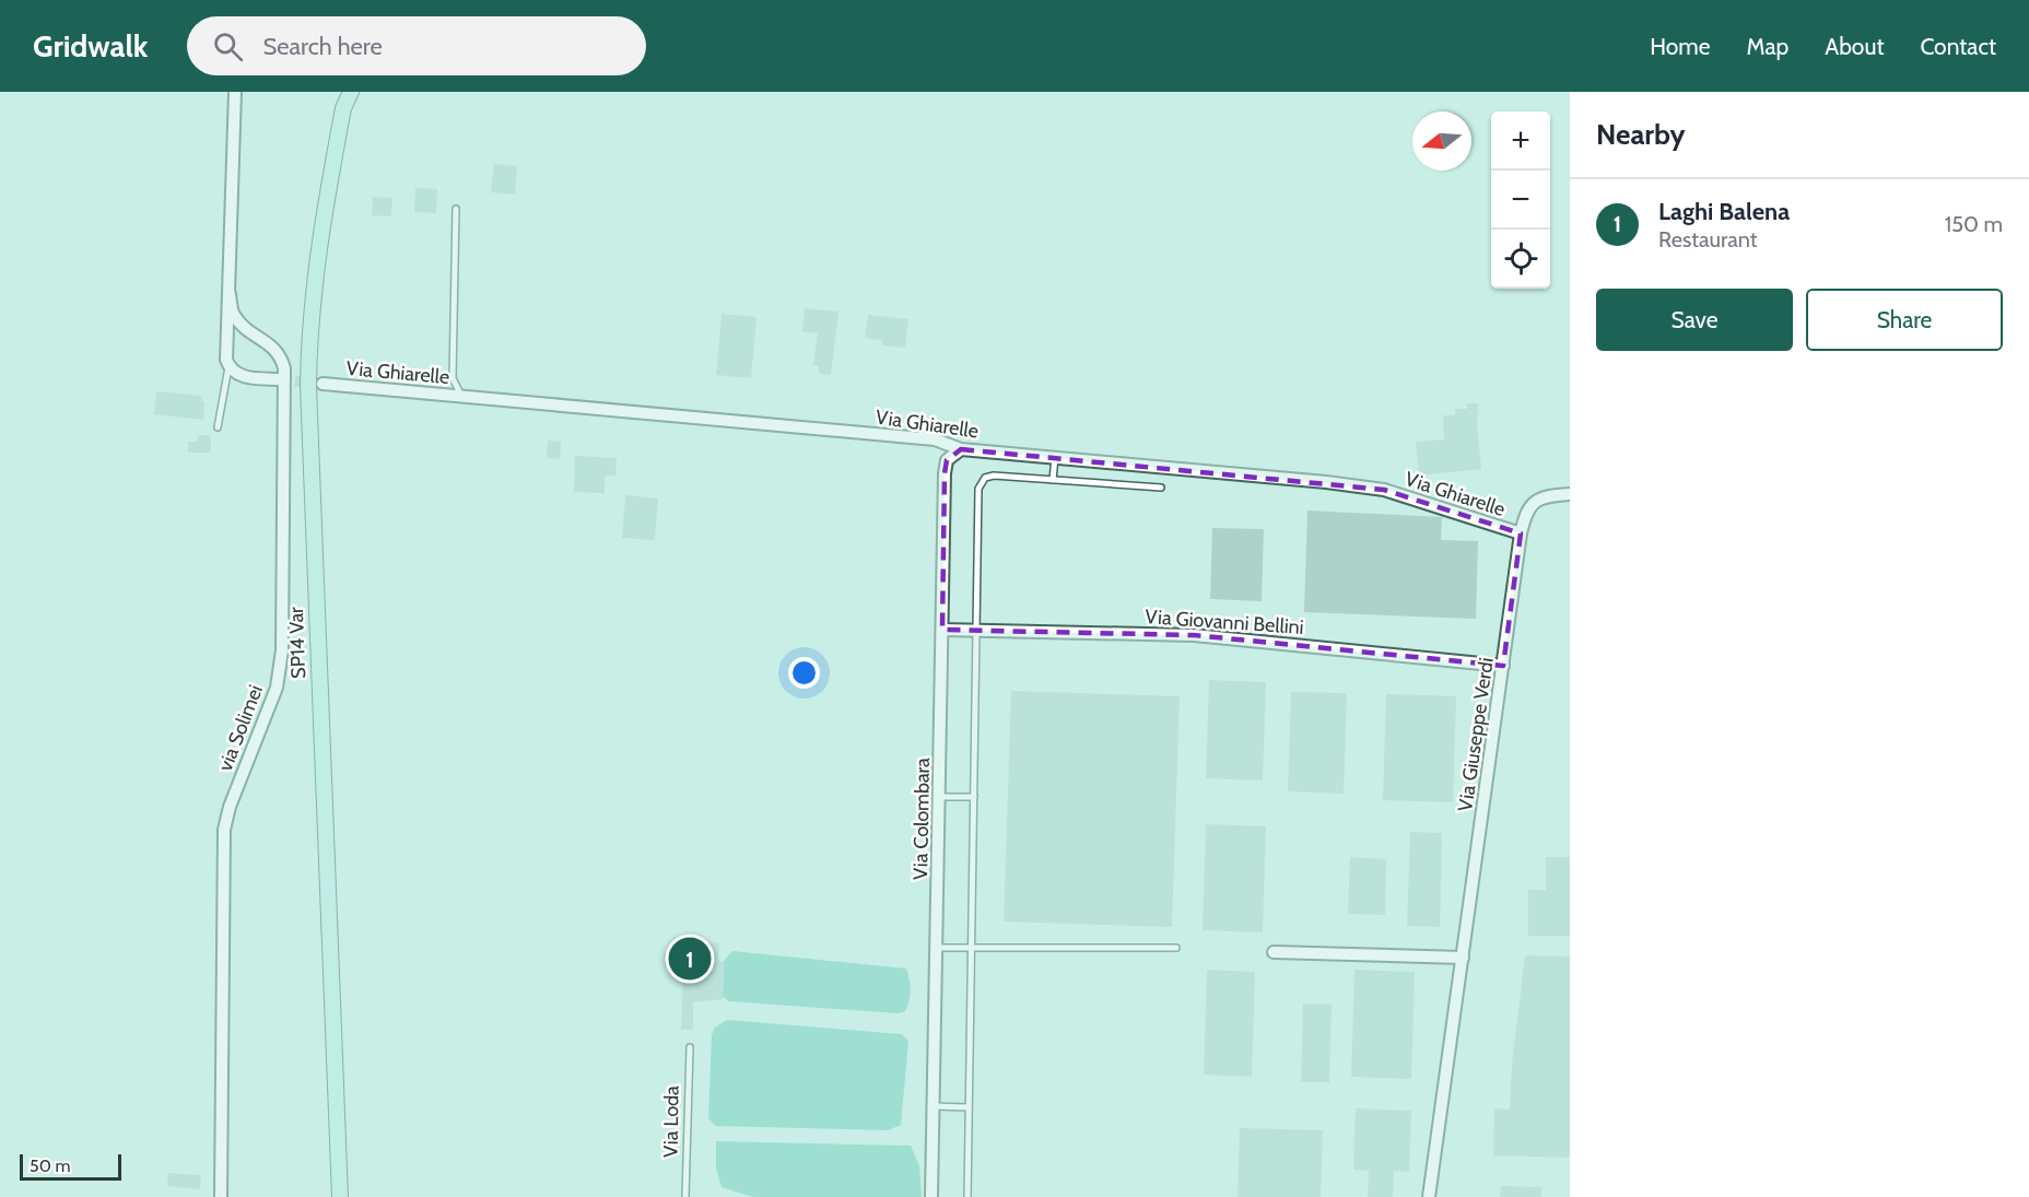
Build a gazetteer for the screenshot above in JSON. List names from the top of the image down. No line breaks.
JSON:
{"streets":{"main road":["SP14 Var"],"street":["Via Ghiarelle","Via Giovanni Bellini","via Solimei","Via Giuseppe Verdi","Via Colombara"],"lane":["Via Loda"]},"crossings":[["Via Ghiarelle","Via Giuseppe Verdi"],["Via Ghiarelle","Via Colombara"],["Via Giovanni Bellini","Via Giuseppe Verdi"],["Via Giovanni Bellini","Via Colombara"]],"scale_bar":"50 m","north":"left","page":{"header":"Gridwalk","search":"Search here","nav":["Home","Map","About","Contact"],"heading":"Nearby","map_buttons":["+","−"],"list":[{"mark":"1","name":"Laghi Balena","note":"Restaurant","value":"150 m"}],"buttons":["Save","Share"],"pins":"1","scale":"50 m"}}
